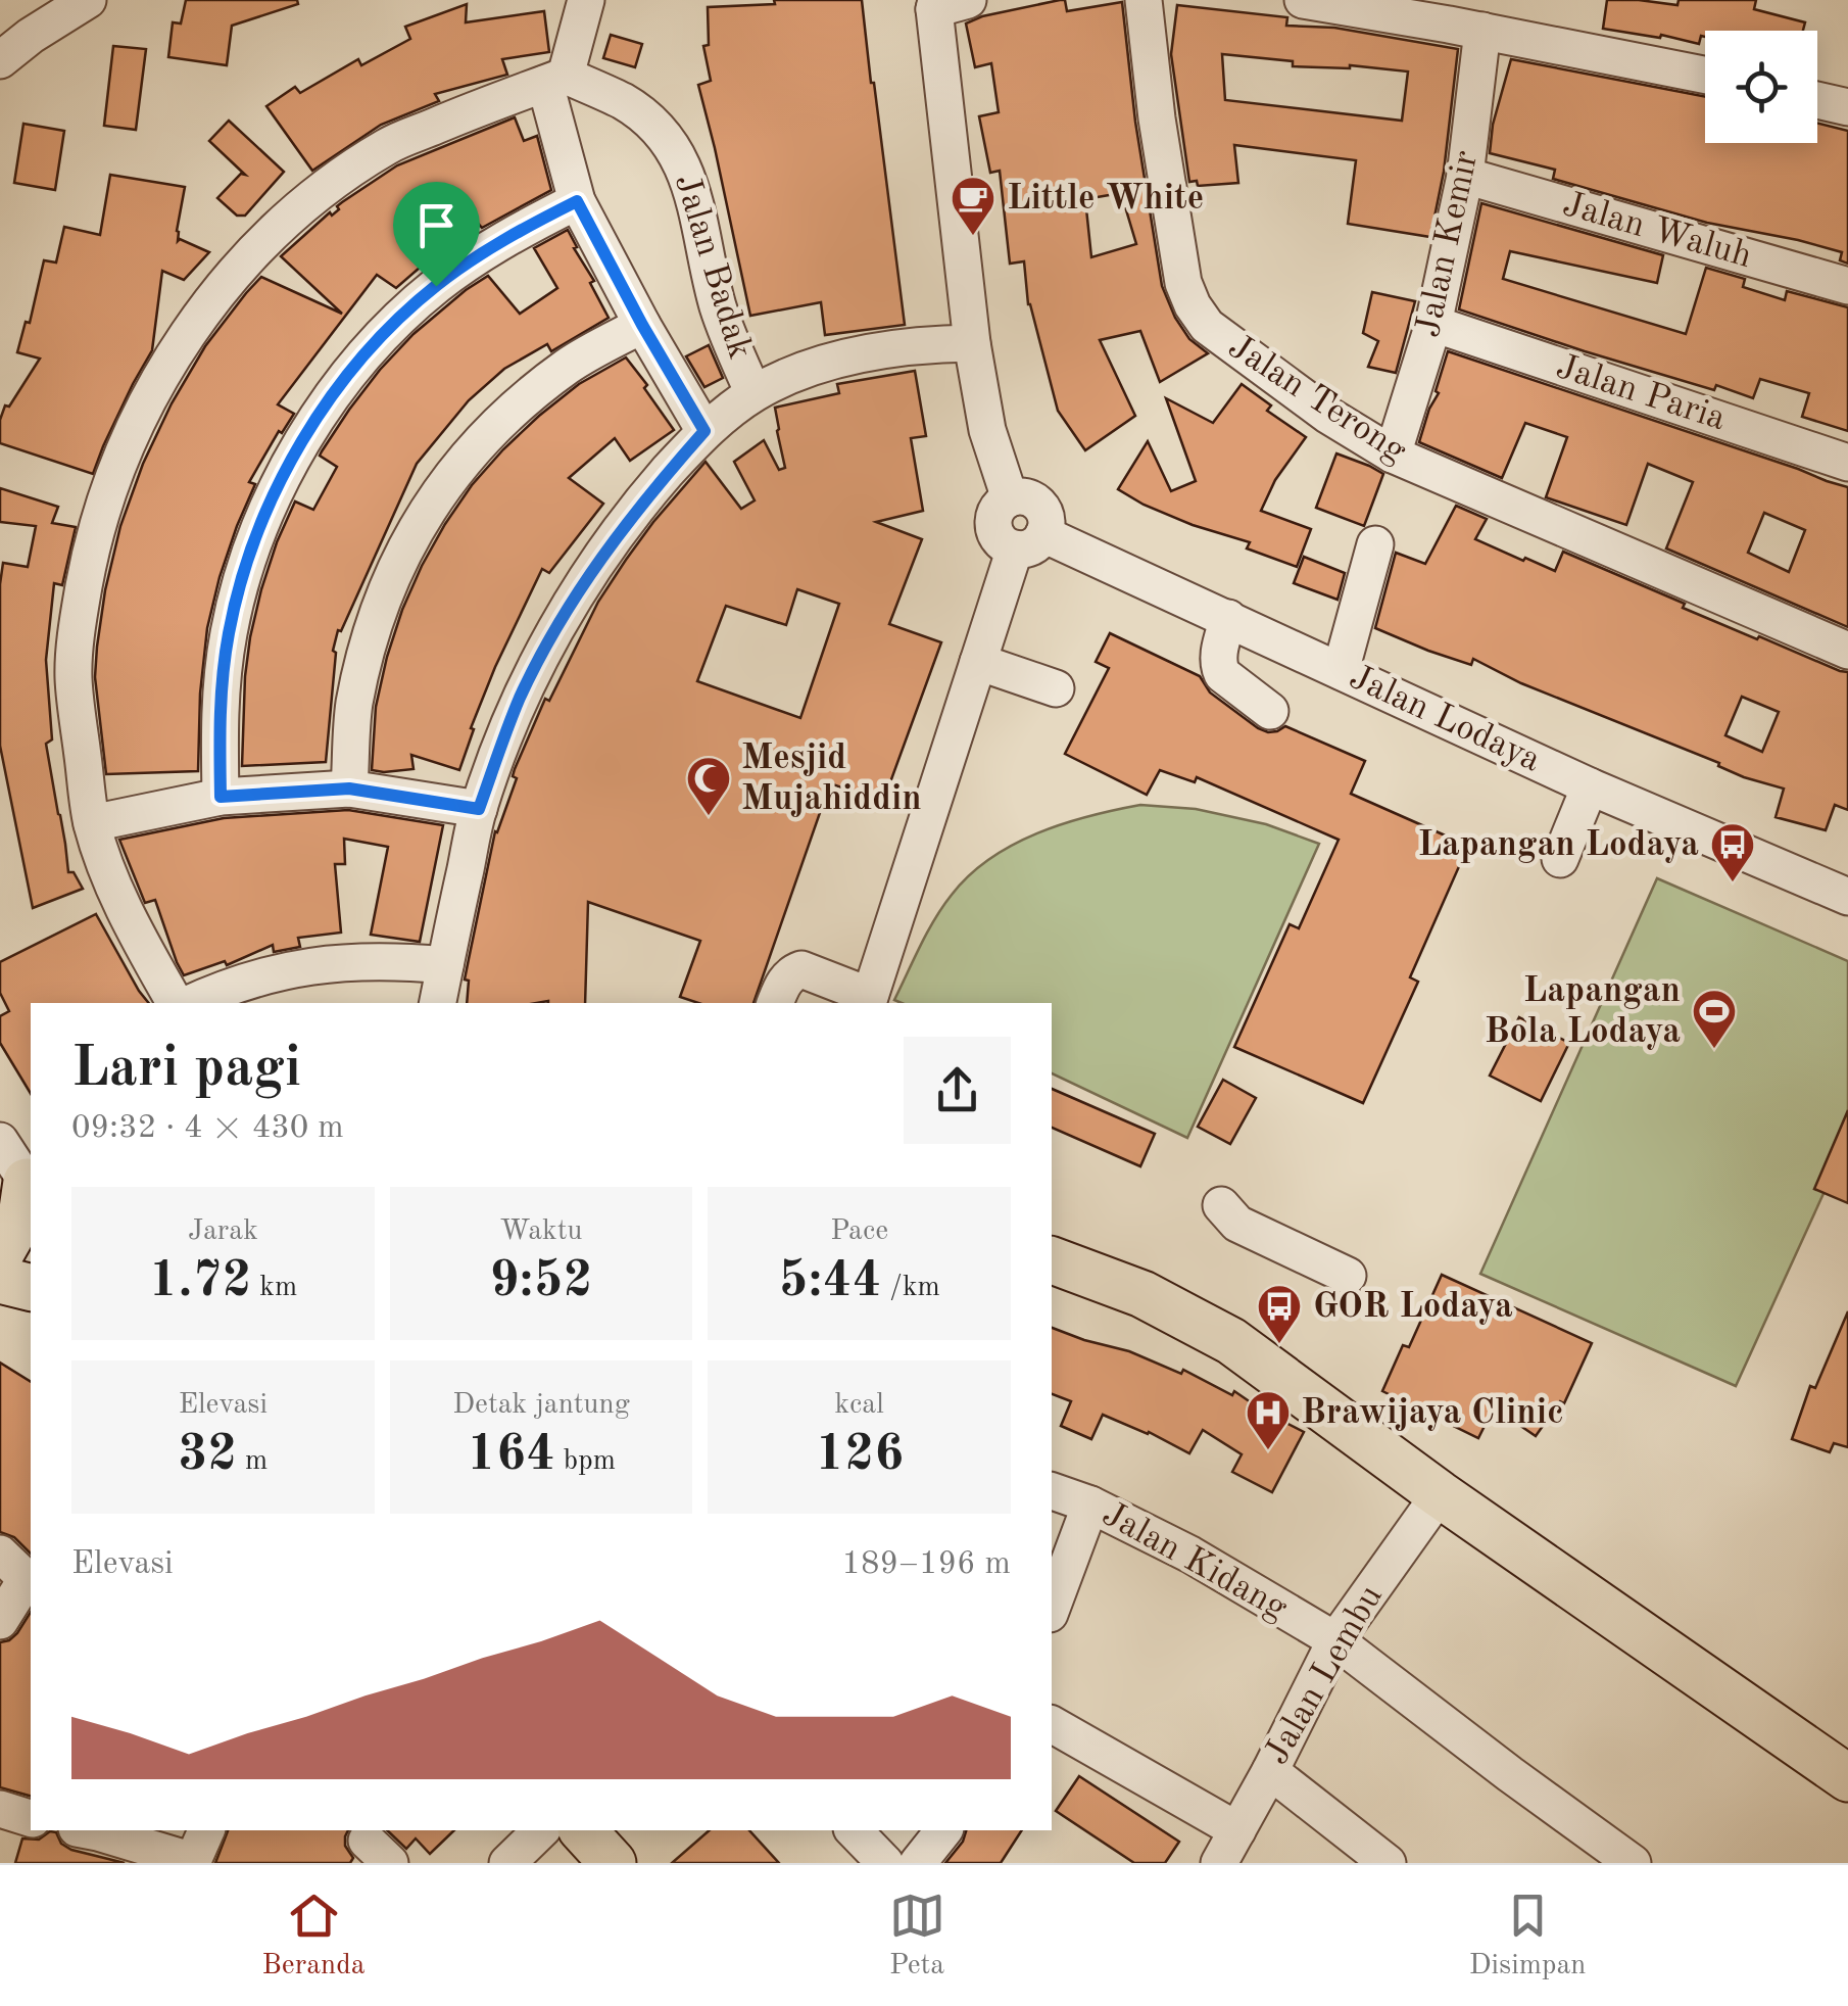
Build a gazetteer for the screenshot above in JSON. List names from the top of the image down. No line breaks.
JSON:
{"streets":{"street":["Jalan Waluh","Jalan Kemir","Jalan Badak","Jalan Paria","Jalan Terong","Jalan Lodaya","Jalan Kidang","Jalan Lembu"]},"crossings":[["Jalan Waluh","Jalan Kemir"],["Jalan Kemir","Jalan Paria"],["Jalan Kemir","Jalan Terong"],["Jalan Kidang","Jalan Lembu"]],"places":{"cafe":["Little White"],"mosque":["Mesjid Mujahiddin"],"bus stop":["Lapangan Lodaya","GOR Lodaya"],"sports":["Lapangan Bola Lodaya"],"hospital":["Brawijaya Clinic"]},"page":{"heading":["Lari pagi","09:32 · 4 × 430 m"],"stats":[["Jarak","1.72 km"],["Waktu","9:52"],["Pace","5:44 /km"],["Elevasi","32 m"],["Detak jantung","164 bpm"],["kcal","126"]],"chart":["Elevasi","189–196 m"],"tabs":["Beranda","Peta","Disimpan"]}}
